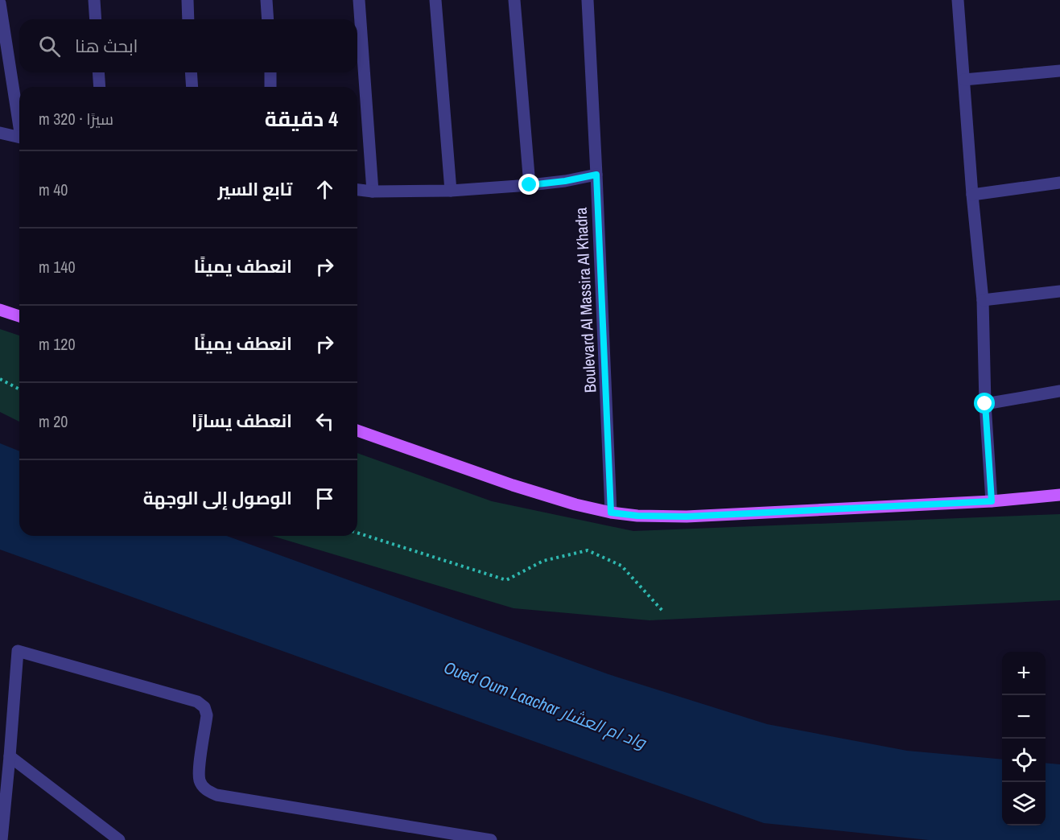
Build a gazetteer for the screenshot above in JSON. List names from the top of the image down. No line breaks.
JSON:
{"streets":{"street":["Boulevard Al Massira Al Khadra"]},"water":["Oued Oum Laachar واد ام العشار"],"page":{"search":"ابحث هنا","heading":["4 دقيقة","سيرًا · 320 m"],"list":[["تابع السير","40 m"],["انعطف يمينًا","140 m"],["انعطف يمينًا","120 m"],["انعطف يسارًا","20 m"],"الوصول إلى الوجهة"],"map_buttons":["+","−"]}}
